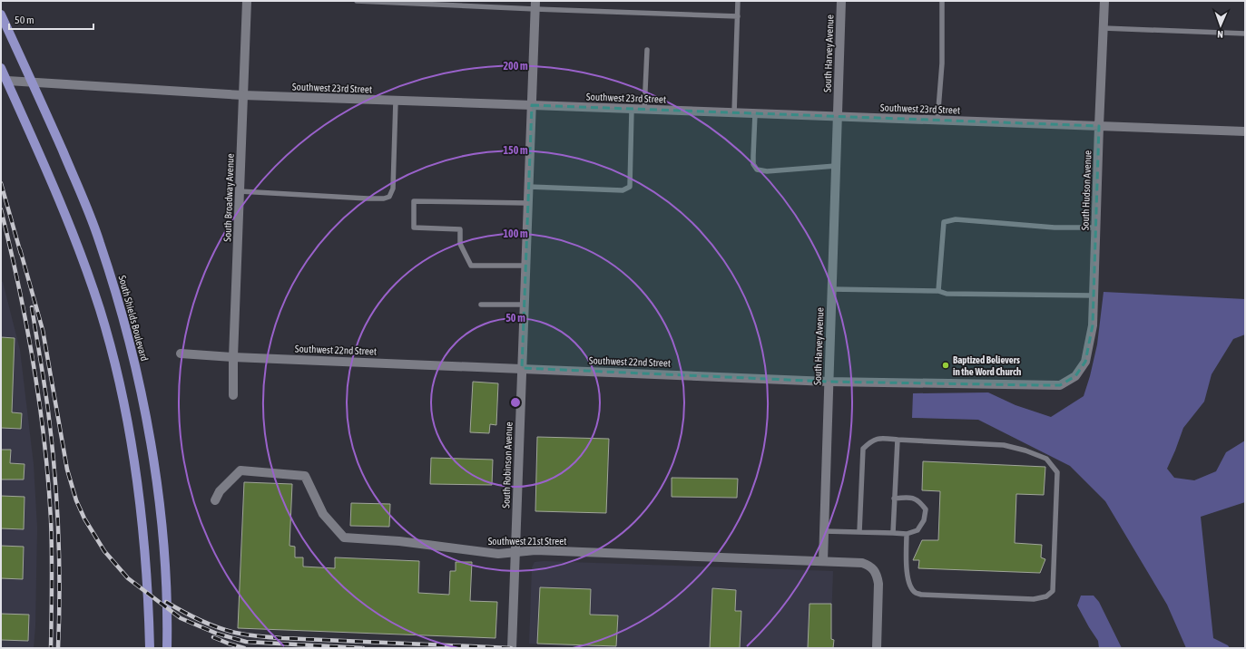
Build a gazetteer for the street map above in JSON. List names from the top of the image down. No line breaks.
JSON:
{"streets":{"main road":["South Shields Boulevard"],"street":["South Harvey Avenue","Southwest 23rd Street","South Hudson Avenue","South Broadway Avenue","Southwest 22nd Street","South Robinson Avenue","Southwest 21st Street"]},"crossings":[["South Harvey Avenue","Southwest 23rd Street"],["South Harvey Avenue","Southwest 22nd Street"],["South Harvey Avenue","Southwest 21st Street"],["Southwest 23rd Street","South Hudson Avenue"],["Southwest 23rd Street","South Broadway Avenue"],["Southwest 23rd Street","South Shields Boulevard"],["Southwest 23rd Street","South Robinson Avenue"],["South Hudson Avenue","Southwest 22nd Street"],["South Broadway Avenue","Southwest 22nd Street"],["Southwest 22nd Street","South Robinson Avenue"],["South Robinson Avenue","Southwest 21st Street"]],"places":["Baptized Believers in the Word Church"],"scale_bar":"50 m","north":"bottom","rings":["200 m","150 m","100 m","50 m"]}
